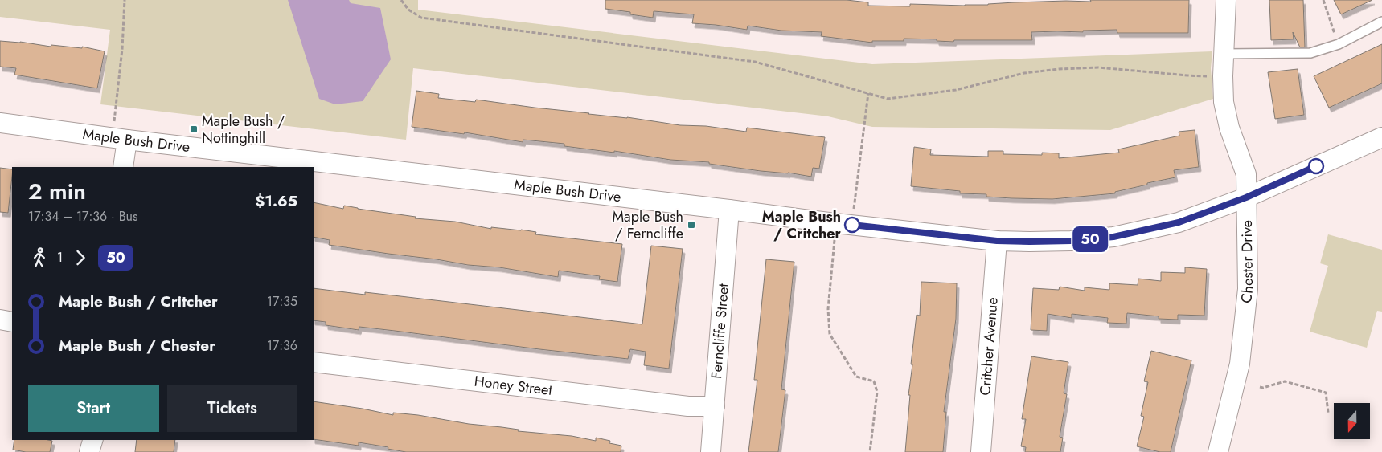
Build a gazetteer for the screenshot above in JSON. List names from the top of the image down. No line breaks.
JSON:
{"streets":{"street":["Maple Bush Drive","Chester Drive","Ferncliffe Street","Critcher Avenue","Honey Street"]},"crossings":[["Maple Bush Drive","Chester Drive"],["Maple Bush Drive","Ferncliffe Street"],["Maple Bush Drive","Critcher Avenue"],["Ferncliffe Street","Honey Street"]],"places":{"transit":["Maple Bush / Nottinghill","Maple Bush / Ferncliffe"],"other":["Maple Bush / Critcher"]},"lines":["bus line 50"],"north":"bottom","page":{"on_map":"50","heading":["2 min","17:34 – 17:36 · Bus","$1.65"],"legs":["1","50"],"list":[{"name":"Maple Bush / Critcher","value":"17:35"},{"name":"Maple Bush / Chester","value":"17:36"}],"buttons":["Start","Tickets"]}}
